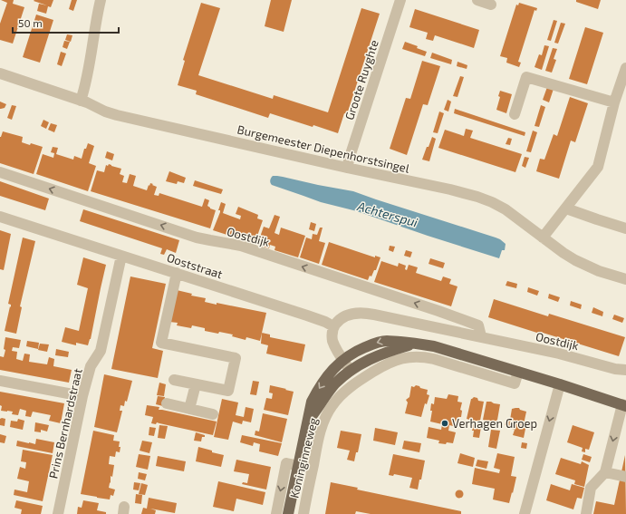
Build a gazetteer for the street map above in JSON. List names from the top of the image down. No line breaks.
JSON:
{"streets":{"main road":["Koninginneweg"],"street":["Groote Ruyghte","Burgemeester Diepenhorstsingel","Oostdijk","Ooststraat","Prins Bernhardstraat"]},"crossings":[["Groote Ruyghte","Burgemeester Diepenhorstsingel"],["Oostdijk","Ooststraat"],["Ooststraat","Prins Bernhardstraat"]],"water":["Achterspui"],"places":["Verhagen Groep"],"scale_bar":"50 m"}
